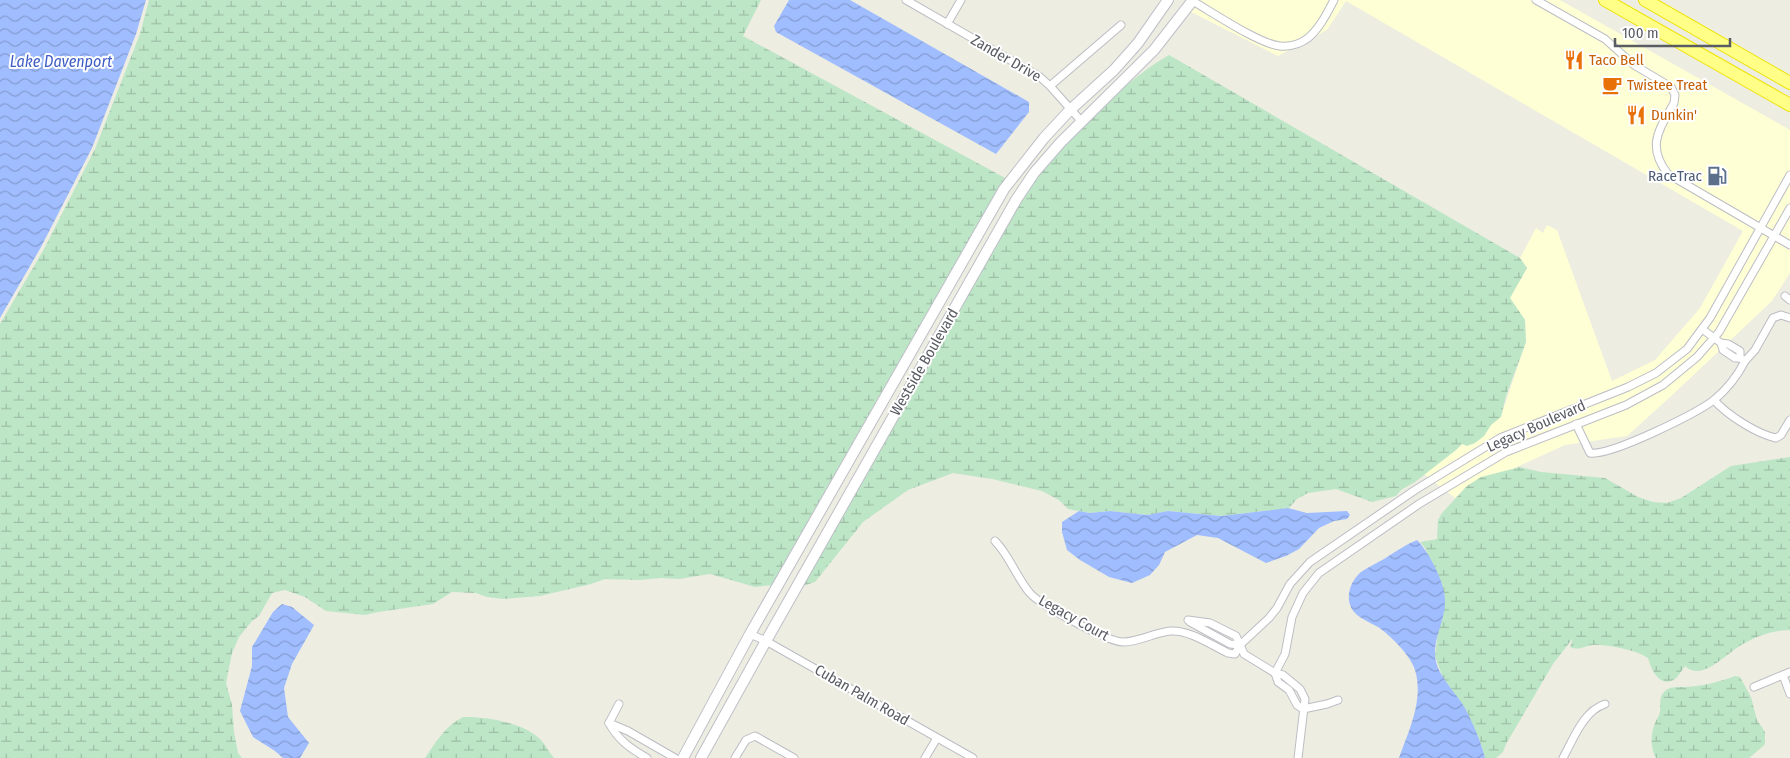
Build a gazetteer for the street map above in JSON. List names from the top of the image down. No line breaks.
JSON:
{"streets":{"street":["Zander Drive","Westside Boulevard","Legacy Boulevard","Legacy Court","Cuban Palm Road"]},"crossings":[["Westside Boulevard","Cuban Palm Road"]],"water":["Lake Davenport"],"places":{"restaurant":["Taco Bell","Dunkin'"],"cafe":["Twistee Treat"],"fuel station":["RaceTrac"]},"scale_bar":"100 m"}
